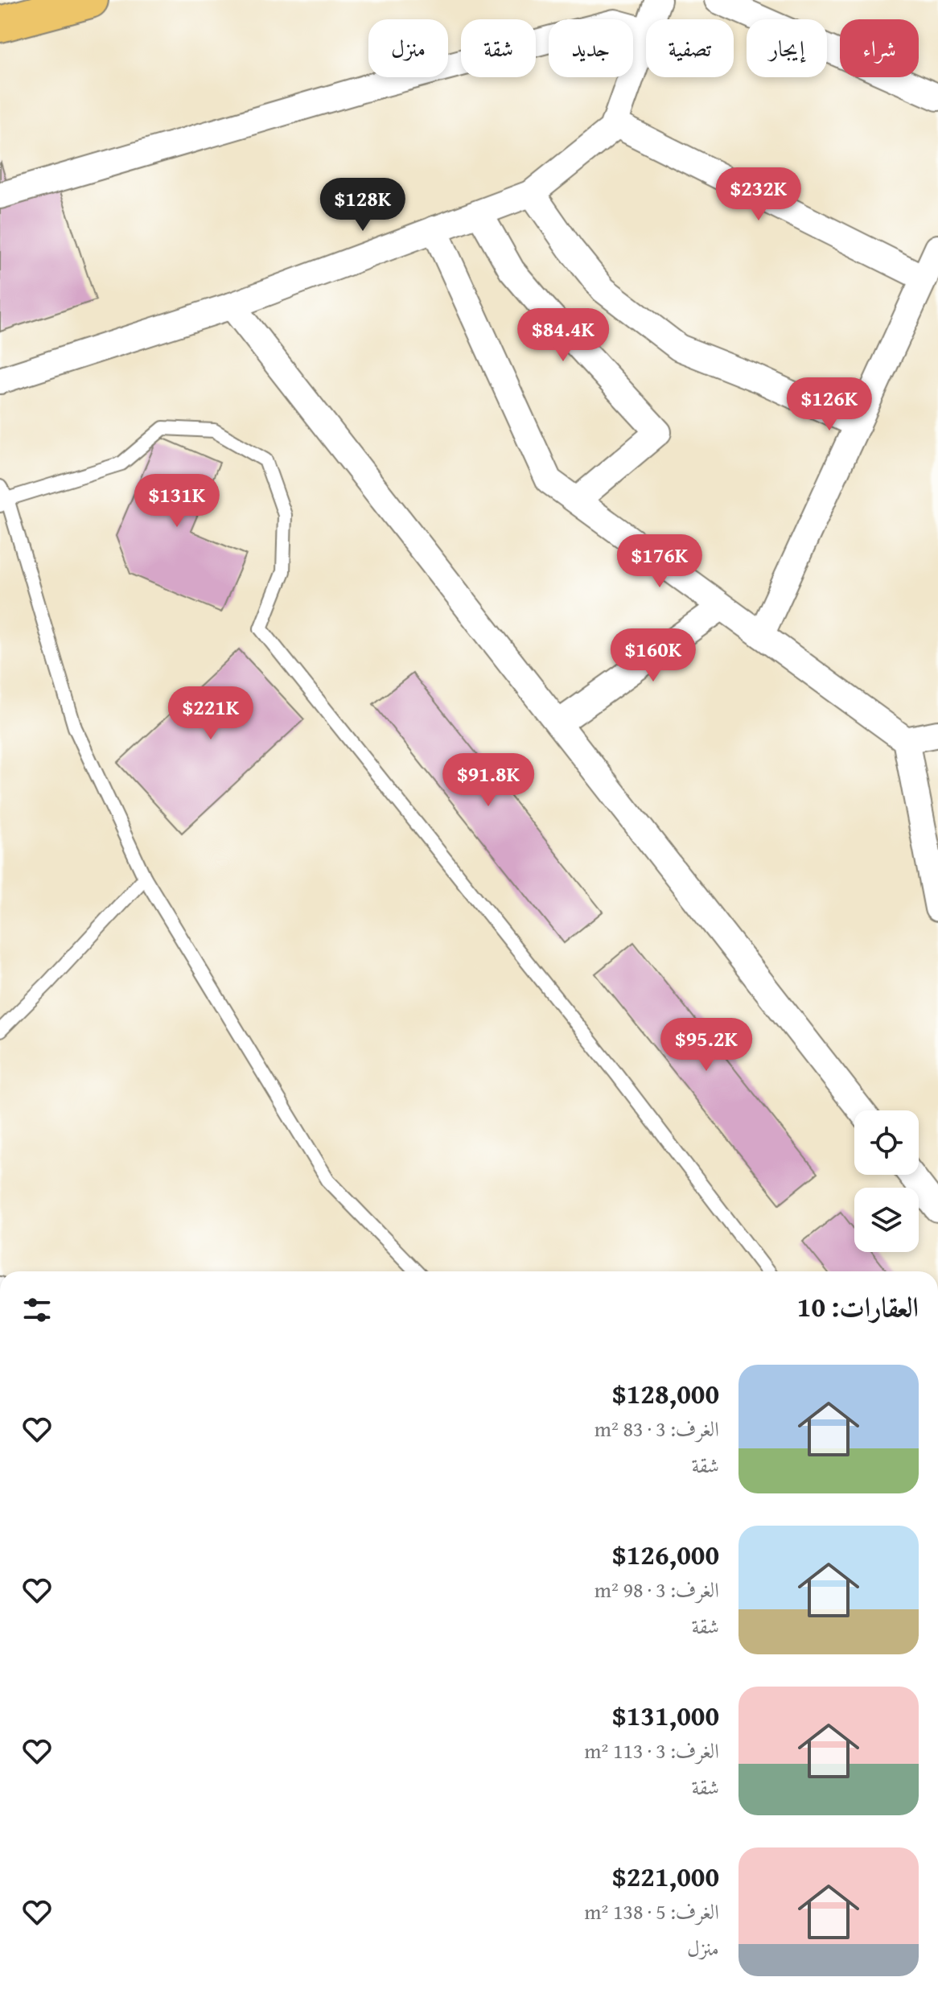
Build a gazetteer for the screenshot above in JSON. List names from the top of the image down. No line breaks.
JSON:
{"page":{"chip":["شراء","إيجار","تصفية","جديد","شقة","منزل"],"price":["$232K","$128K","$84.4K","$126K","$131K","$176K","$160K","$221K","$91.8K","$95.2K"],"heading":"العقارات: 10","list":[{"name":"$128,000","note":"الغرف: 3 · 83 m² · شقة"},{"name":"$126,000","note":"الغرف: 3 · 98 m² · شقة"},{"name":"$131,000","note":"الغرف: 3 · 113 m² · شقة"},{"name":"$221,000","note":"الغرف: 5 · 138 m² · منزل"}]}}
